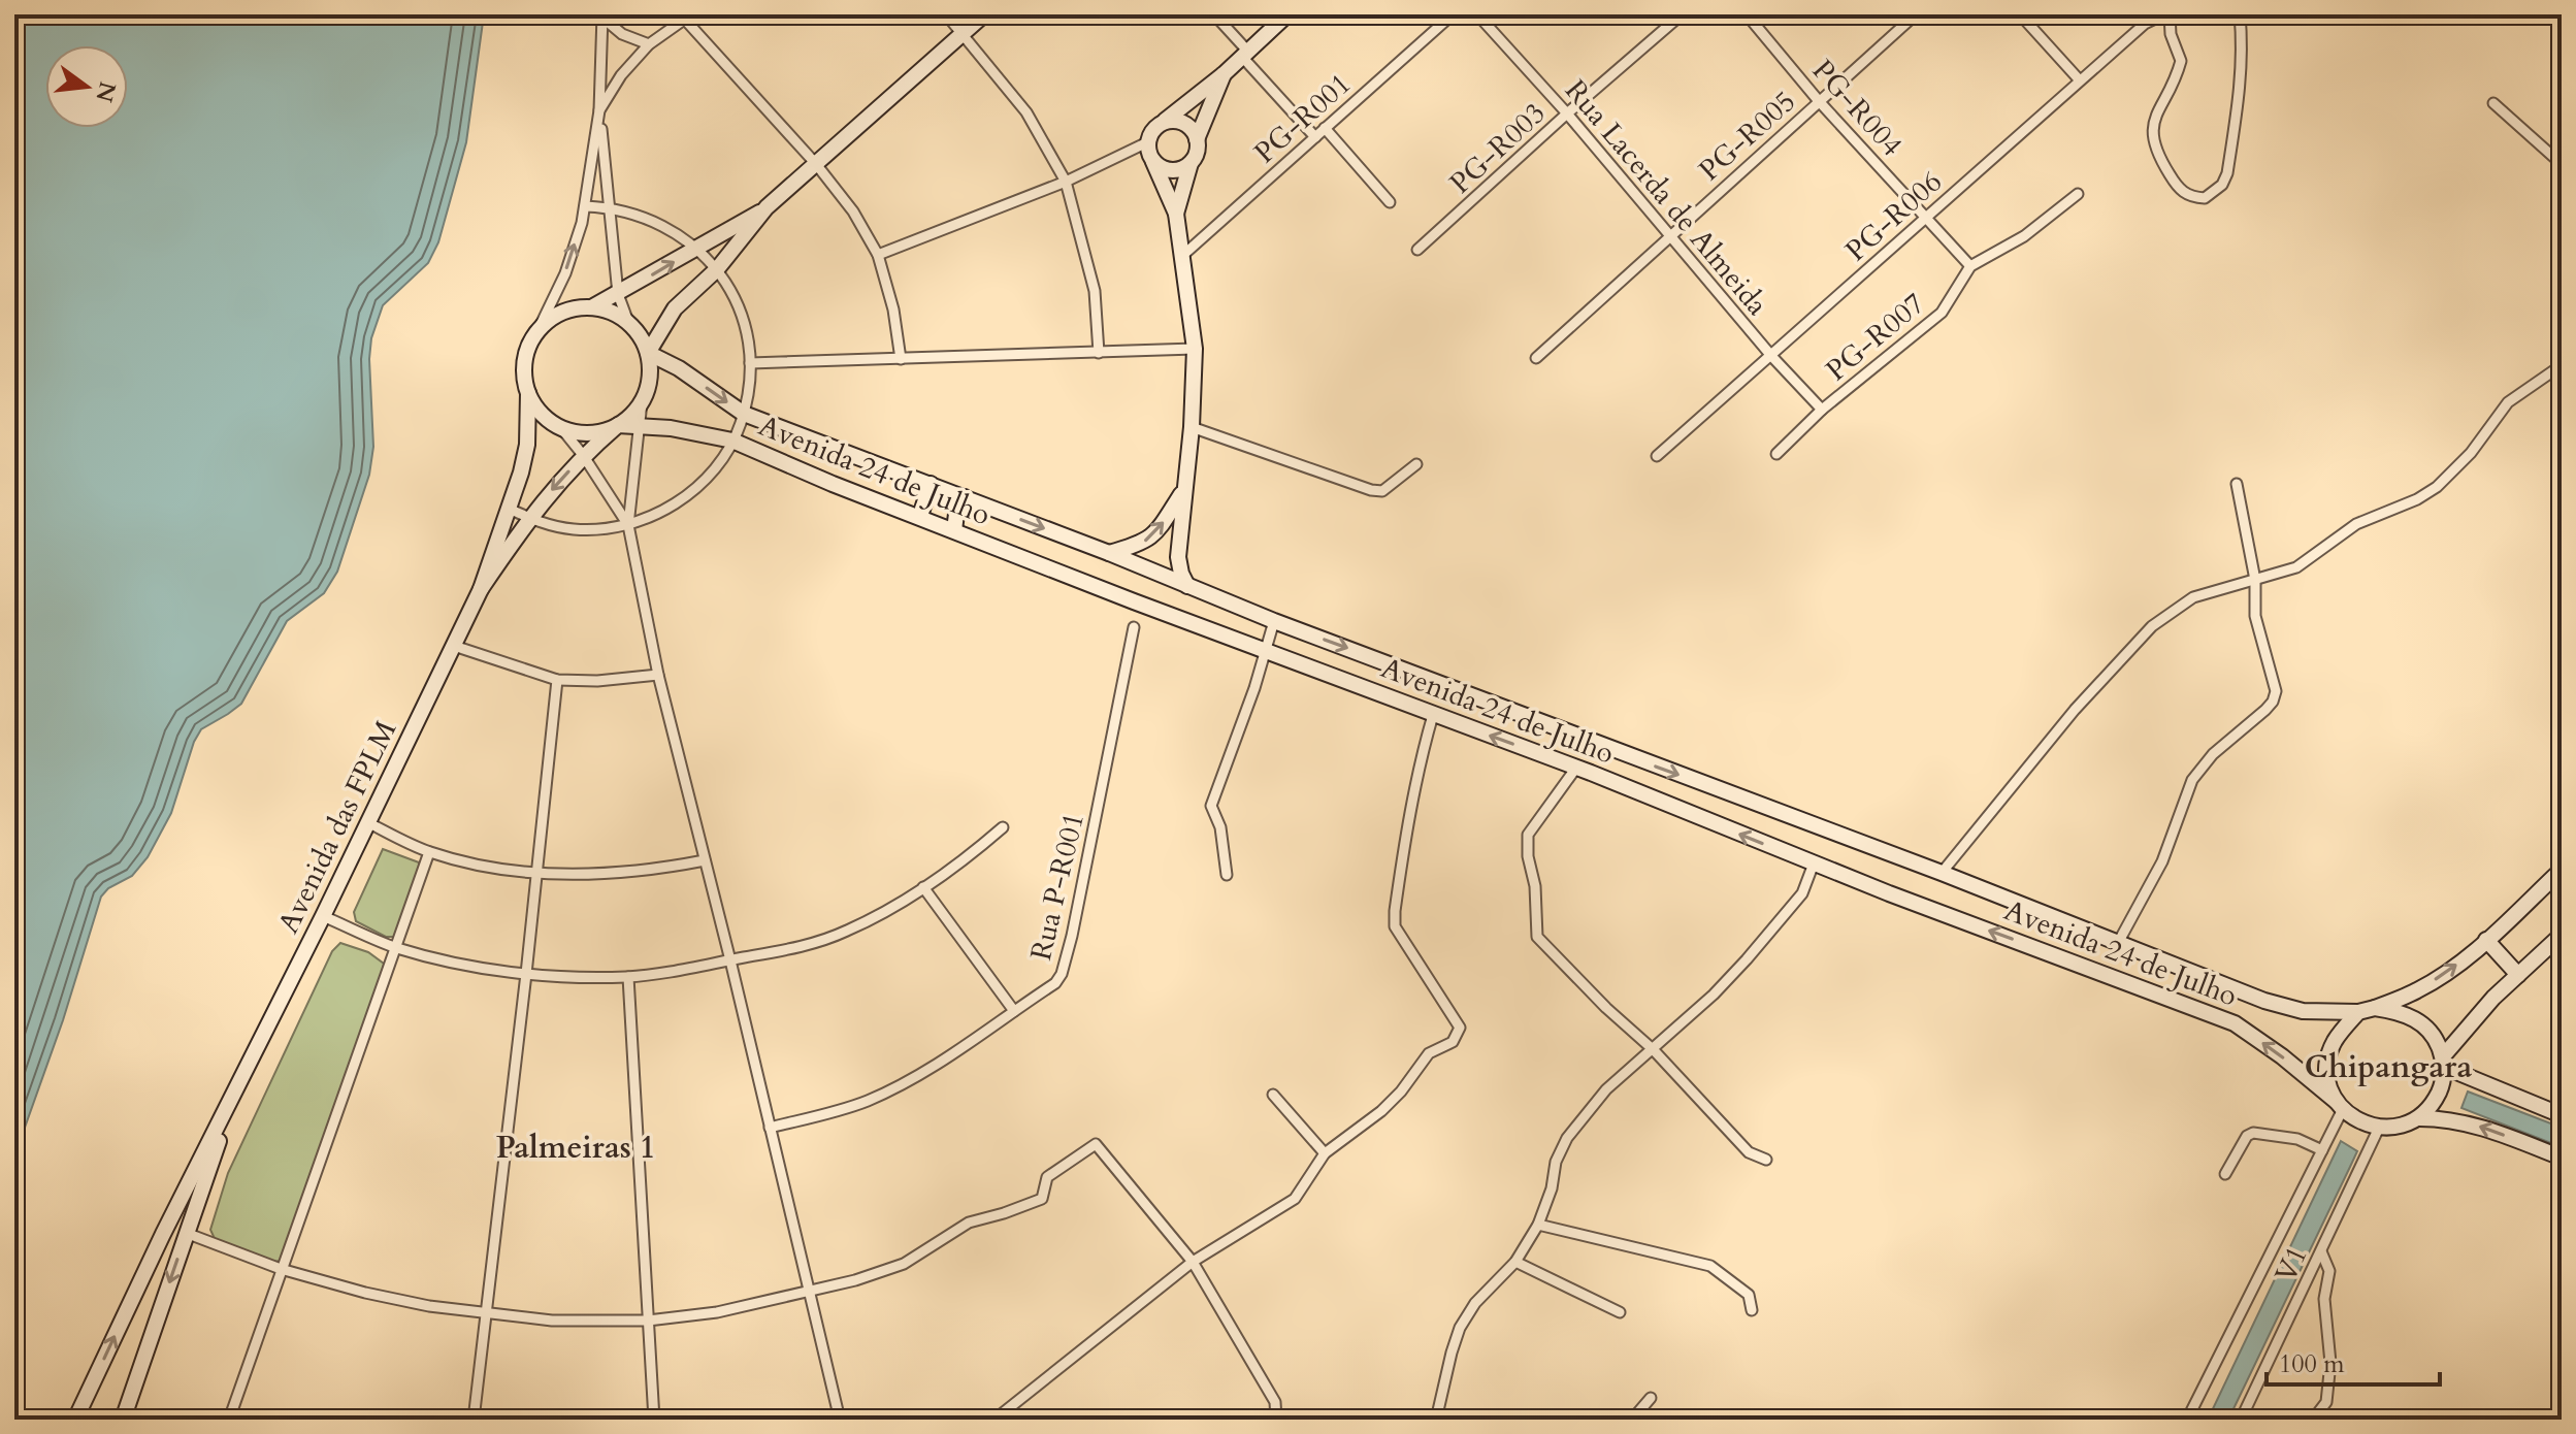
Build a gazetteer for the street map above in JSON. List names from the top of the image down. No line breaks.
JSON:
{"streets":{"street":["PG-R004","PG-R001","PG-R005","PG-R003","Rua Lacerda de Almeida","PG-R006","PG-R007","Avenida 24 de Julho","Avenida das FPLM","Rua P-R001","V1"]},"crossings":[["PG-R004","PG-R005"],["PG-R004","PG-R006"],["PG-R004","PG-R007"],["PG-R005","Rua Lacerda de Almeida"],["PG-R003","Rua Lacerda de Almeida"],["Rua Lacerda de Almeida","PG-R006"],["Rua Lacerda de Almeida","PG-R007"],["Avenida 24 de Julho","Avenida das FPLM"],["Avenida 24 de Julho","V1"]],"districts":["Chipangara","Palmeiras 1"],"scale_bar":"100 m","north":"right"}
